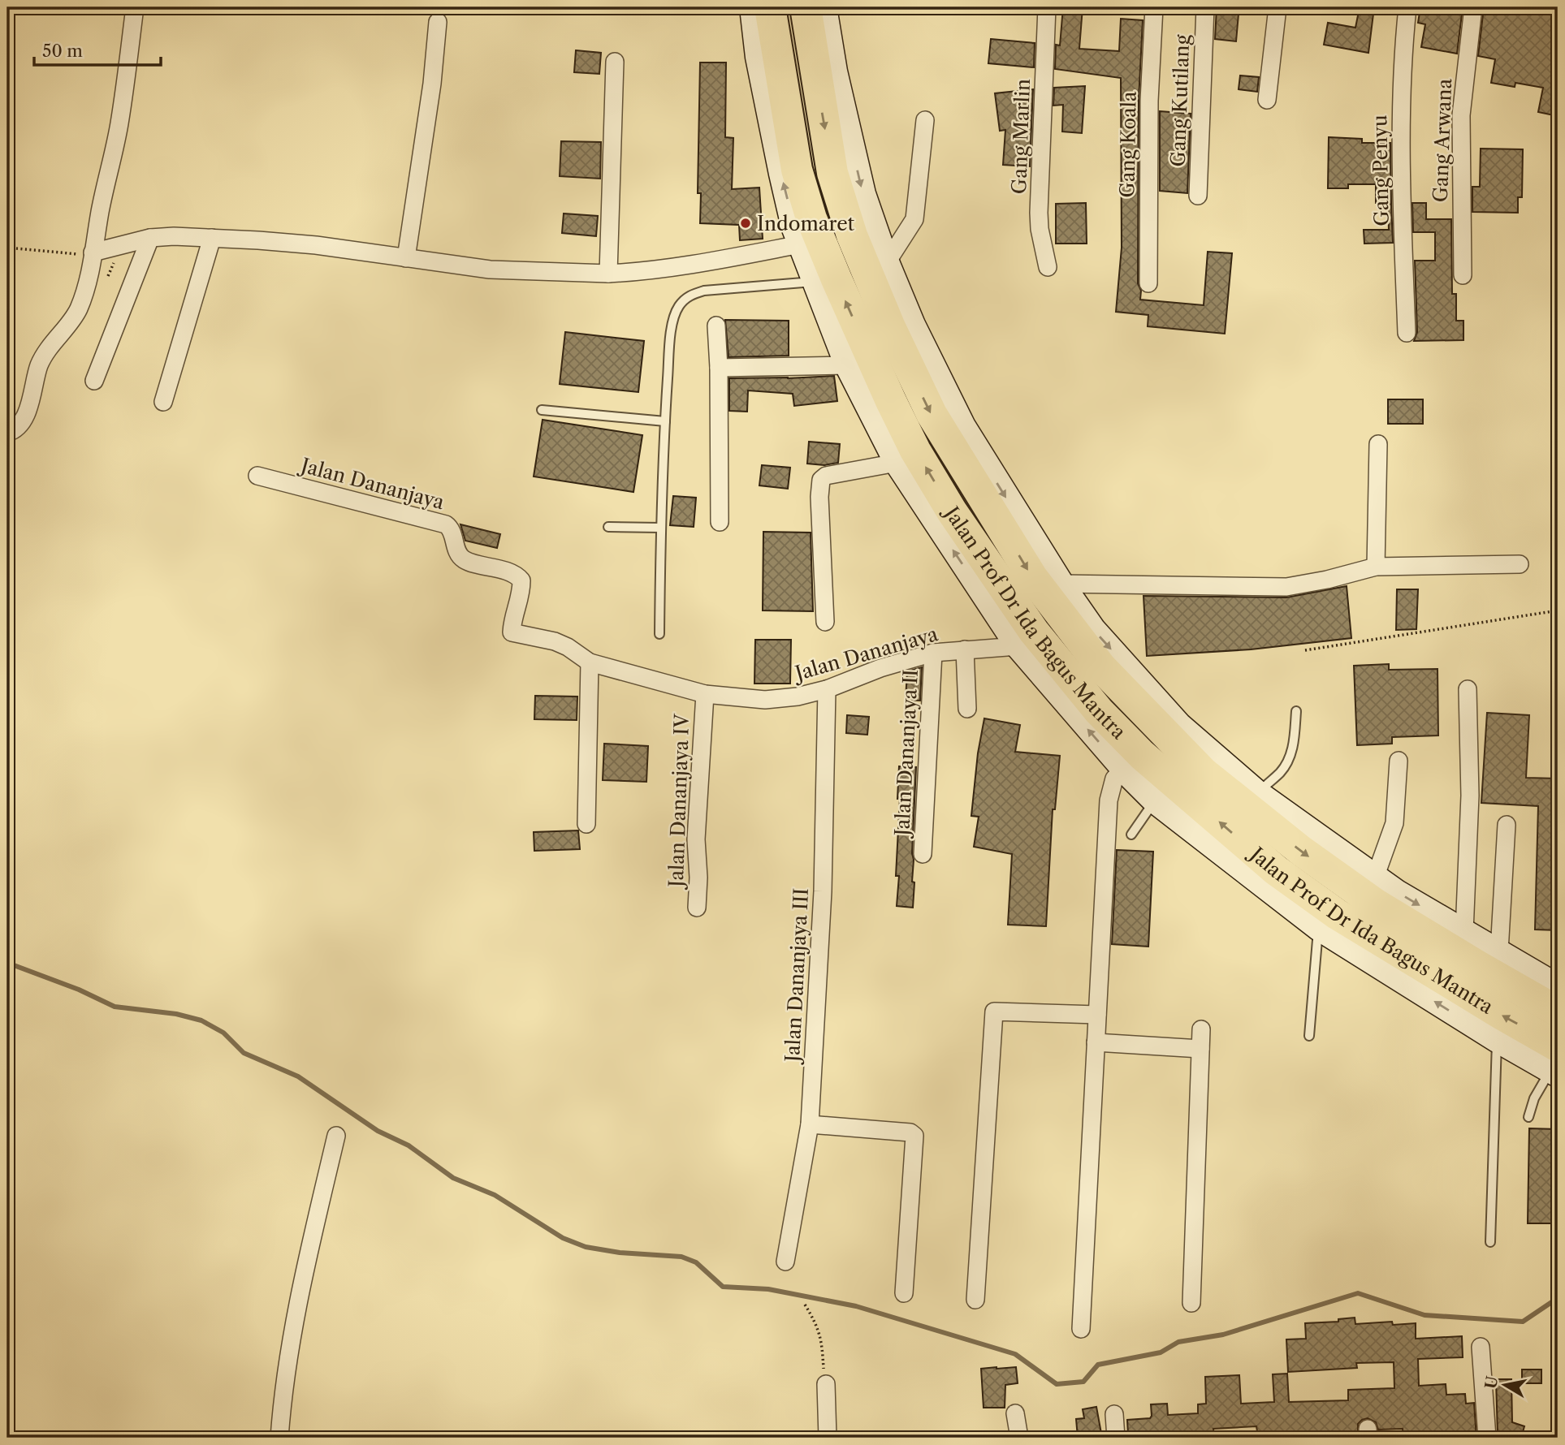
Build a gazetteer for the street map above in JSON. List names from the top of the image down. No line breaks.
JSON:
{"streets":{"highway":["Jalan Prof Dr Ida Bagus Mantra"],"street":["Gang Kutilang","Gang Marlin","Gang Arwana","Gang Koala","Gang Penyu","Jalan Dananjaya","Jalan Dananjaya II","Jalan Dananjaya IV","Jalan Dananjaya III"]},"crossings":[["Jalan Dananjaya","Jalan Dananjaya II"],["Jalan Dananjaya","Jalan Dananjaya IV"],["Jalan Dananjaya","Jalan Dananjaya III"]],"places":["Indomaret"],"scale_bar":"50 m","north":"left"}
